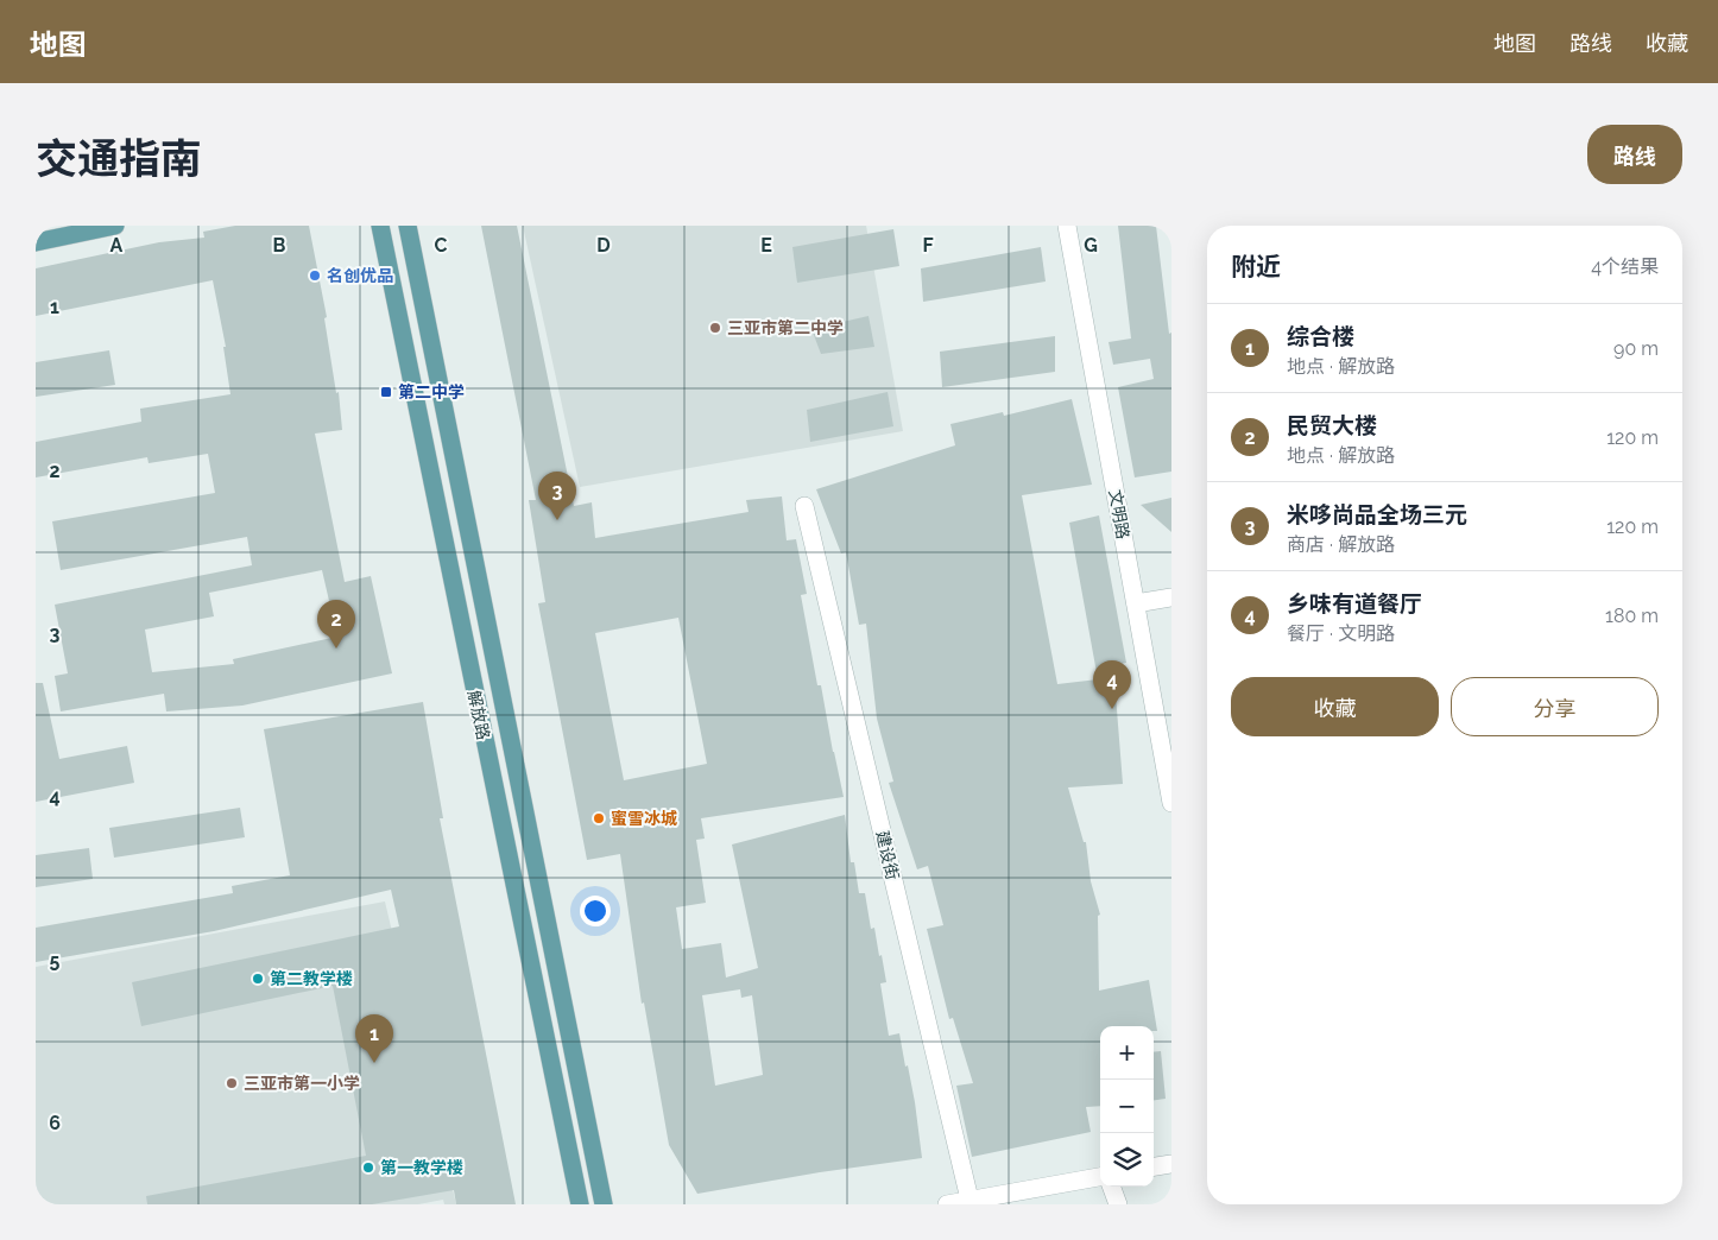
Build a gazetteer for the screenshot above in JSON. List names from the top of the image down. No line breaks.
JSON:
{"streets":{"main road":["解放路"],"street":["文明路","建设街"]},"places":{"other":["名创优品","三亚市第二中学","蜜雪冰城","第二教学楼","三亚市第一小学","第一教学楼"],"transit":["第二中学"]},"page":{"header":"地图","nav":["地图","路线","收藏"],"title":"交通指南","buttons":["路线",["收藏","分享"]],"heading":["附近","4个结果"],"list":[{"mark":"1","name":"综合楼","note":"地点 · 解放路","value":"90 m"},{"mark":"2","name":"民贸大楼","note":"地点 · 解放路","value":"120 m"},{"mark":"3","name":"米哆尚品全场三元","note":"商店 · 解放路","value":"120 m"},{"mark":"4","name":"乡味有道餐厅","note":"餐厅 · 文明路","value":"180 m"}],"pins":["3","2","4","1"],"map_buttons":["+","−"]},"grid":{"columns":["A","B","C","D","E","F","G"],"rows":["1","2","3","4","5","6"]}}
